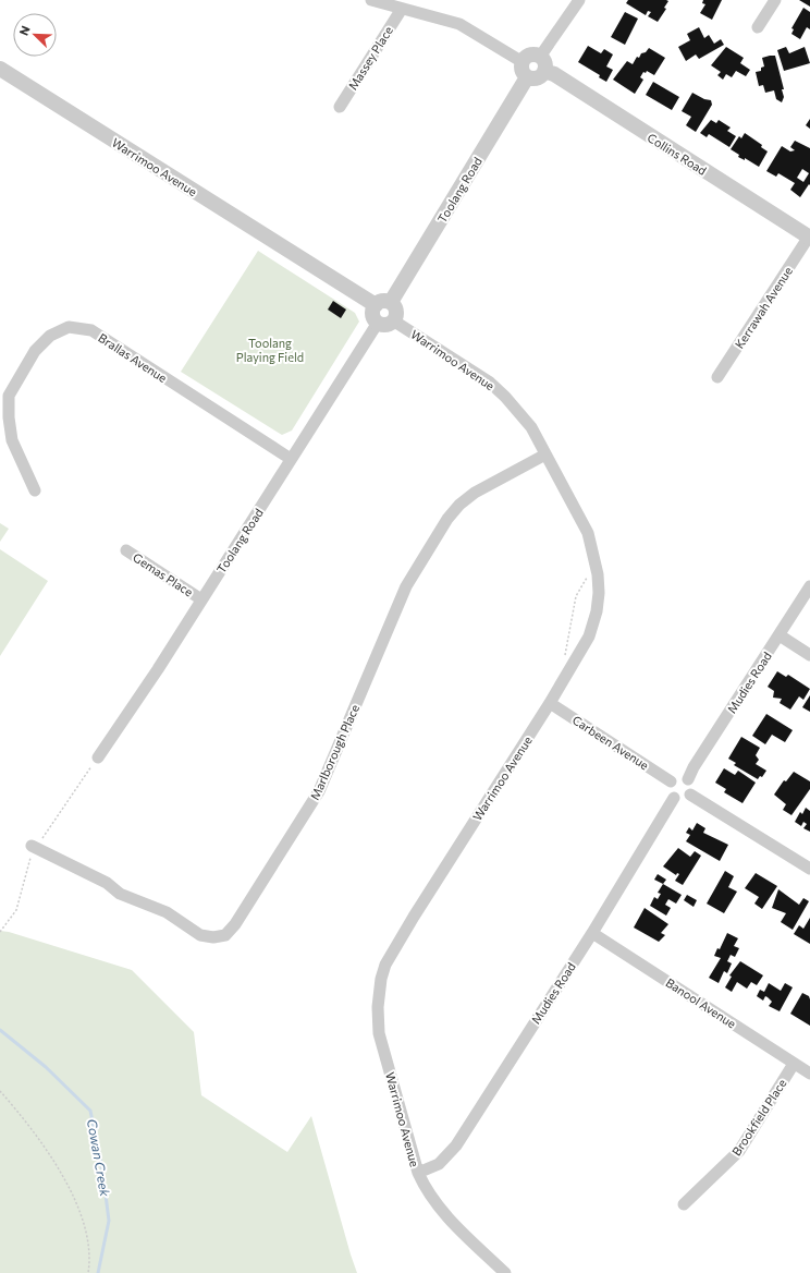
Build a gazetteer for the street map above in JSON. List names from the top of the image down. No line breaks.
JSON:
{"streets":{"street":["Massey Place","Collins Road","Warrimoo Avenue","Toolang Road","Kerrawah Avenue","Brallas Avenue","Gemas Place","Mudies Road","Carbeen Avenue","Marlborough Place","Banool Avenue","Brookfield Place"]},"crossings":[["Collins Road","Toolang Road"],["Collins Road","Kerrawah Avenue"],["Warrimoo Avenue","Toolang Road"],["Warrimoo Avenue","Mudies Road"],["Warrimoo Avenue","Carbeen Avenue"],["Warrimoo Avenue","Marlborough Place"],["Toolang Road","Brallas Avenue"],["Toolang Road","Gemas Place"],["Mudies Road","Carbeen Avenue"],["Mudies Road","Banool Avenue"],["Banool Avenue","Brookfield Place"]],"water":["Cowan Creek"],"parks":["Toolang Playing Field"],"north":"top left"}
